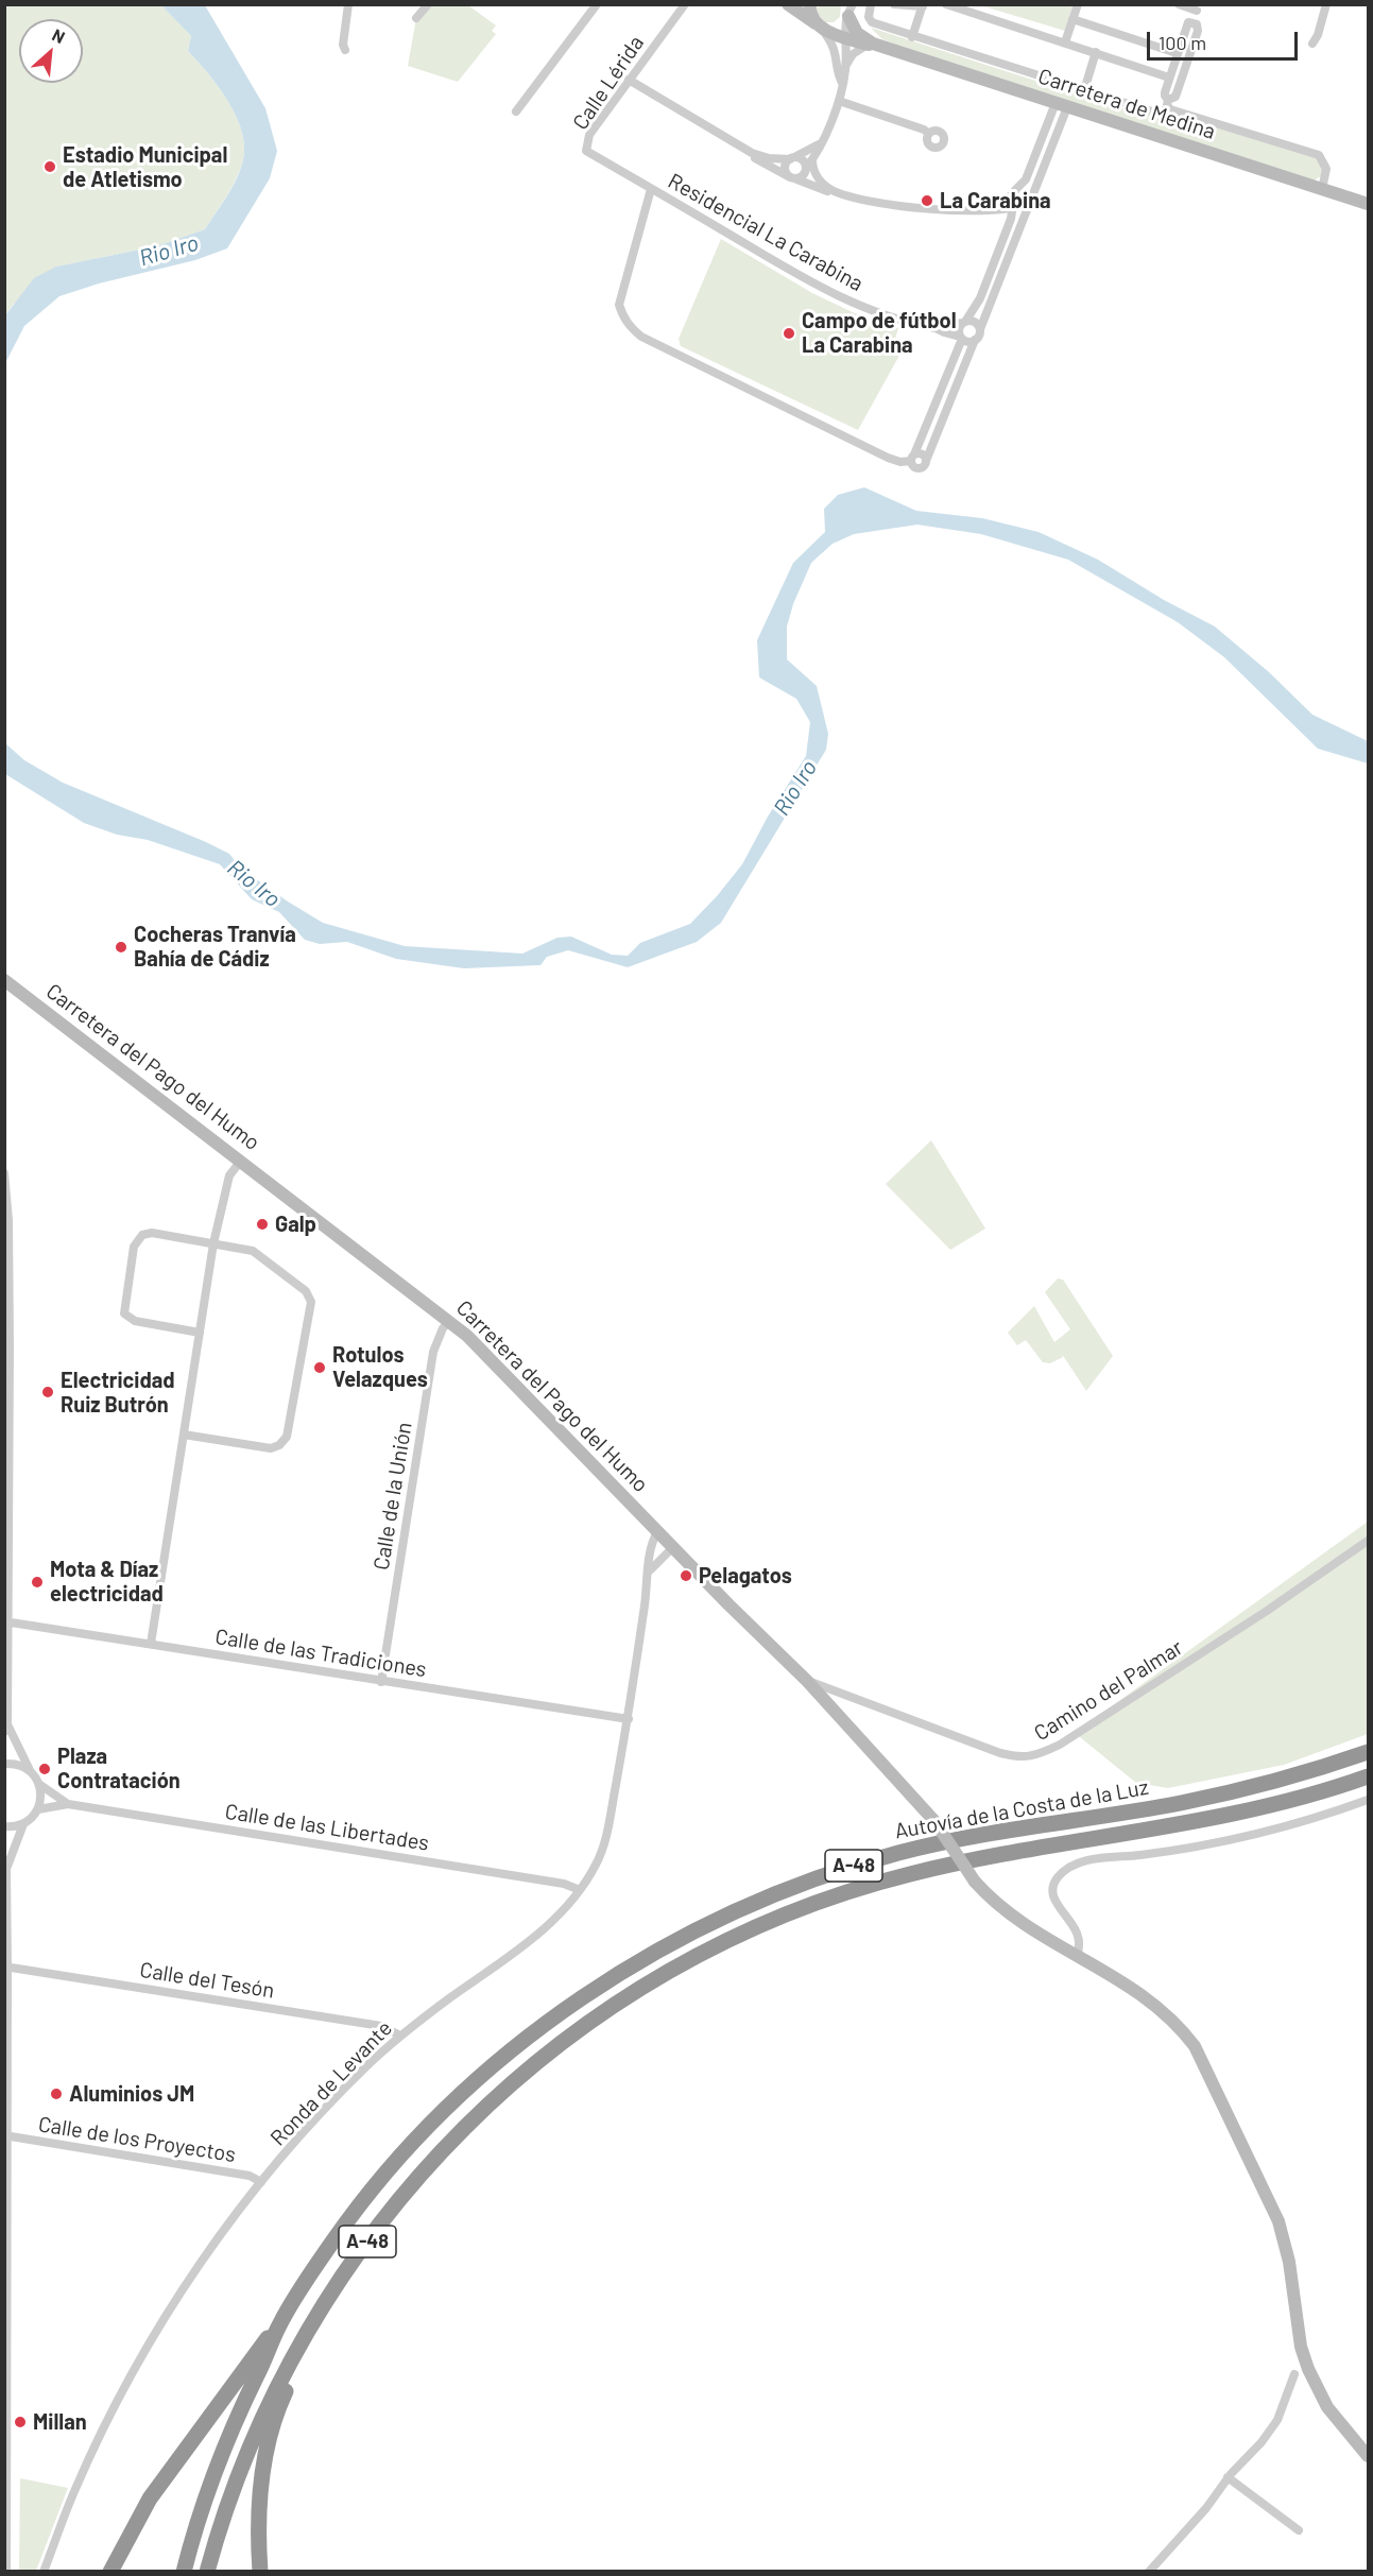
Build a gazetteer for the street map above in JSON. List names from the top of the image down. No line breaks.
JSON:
{"streets":{"highway":["Autovía de la Costa de la Luz","A-48"],"street":["Calle Lérida","Carretera de Medina","Residencial La Carabina","Carretera del Pago del Humo","Calle de la Unión","Calle de las Tradiciones","Camino del Palmar","Calle de las Libertades","Calle del Tesón","Ronda de Levante","Calle de los Proyectos"]},"crossings":[["Calle Lérida","Residencial La Carabina"],["Carretera del Pago del Humo","Calle de la Unión"],["Carretera del Pago del Humo","Camino del Palmar"],["Carretera del Pago del Humo","Ronda de Levante"],["Calle de la Unión","Calle de las Tradiciones"],["Calle de las Tradiciones","Ronda de Levante"],["Calle de las Libertades","Ronda de Levante"],["Calle del Tesón","Ronda de Levante"],["Ronda de Levante","Calle de los Proyectos"]],"water":["Rio Iro"],"places":["Estadio Municipal de Atletismo","La Carabina","Campo de fútbol La Carabina","Cocheras Tranvía Bahía de Cádiz","Galp","Rotulos Velazques","Electricidad Ruiz Butrón","Pelagatos","Mota & Díaz electricidad","Plaza Contratación","Aluminios JM","Millan"],"scale_bar":"100 m","north":"top right"}
